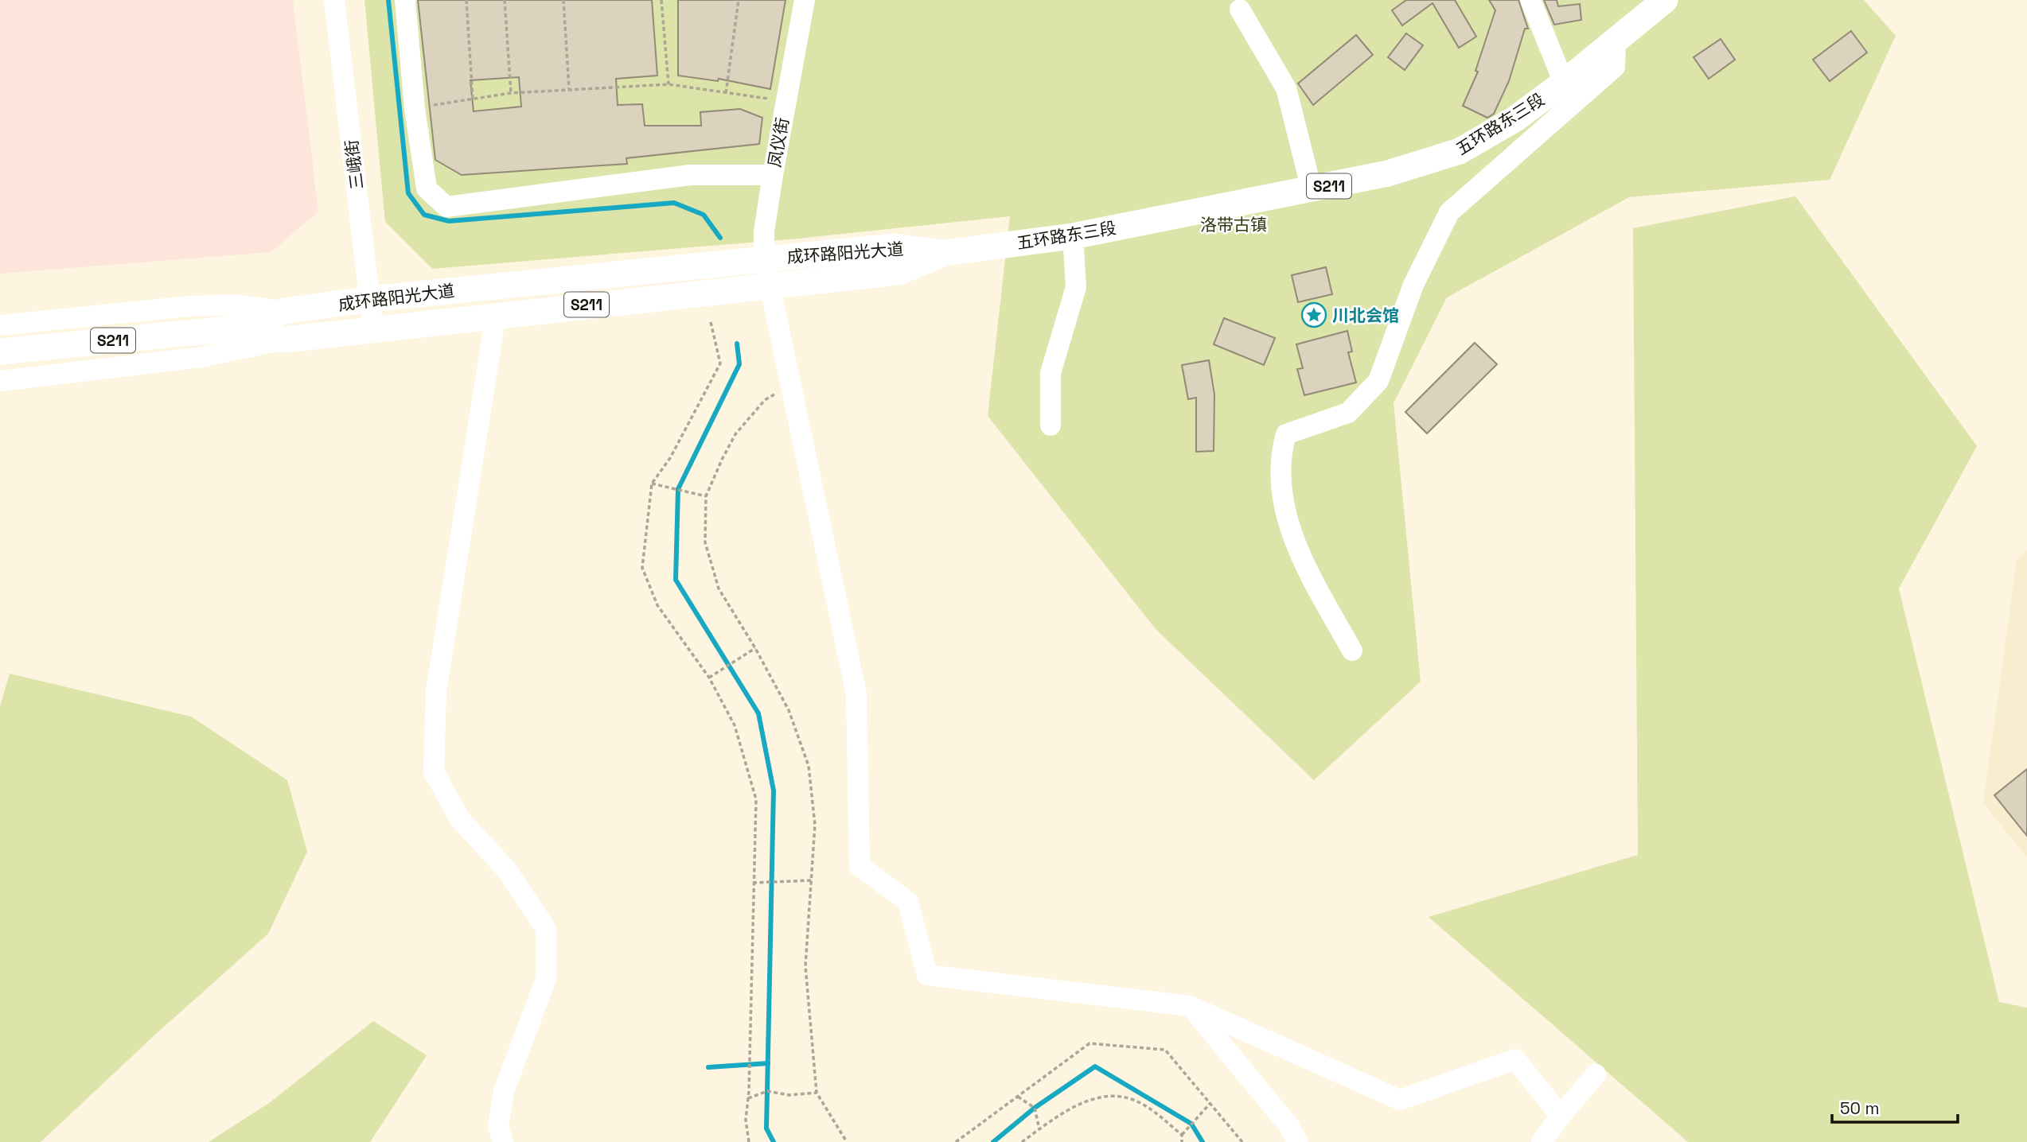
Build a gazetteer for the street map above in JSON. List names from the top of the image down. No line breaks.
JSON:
{"streets":{"main road":["五环路东三段","S211","成环路阳光大道"],"street":["凤仪街","三峨街"]},"crossings":[["五环路东三段","成环路阳光大道"],["凤仪街","成环路阳光大道"],["三峨街","成环路阳光大道"]],"parks":["洛带古镇"],"places":{"place":["川北会馆"]},"scale_bar":"50 m"}
